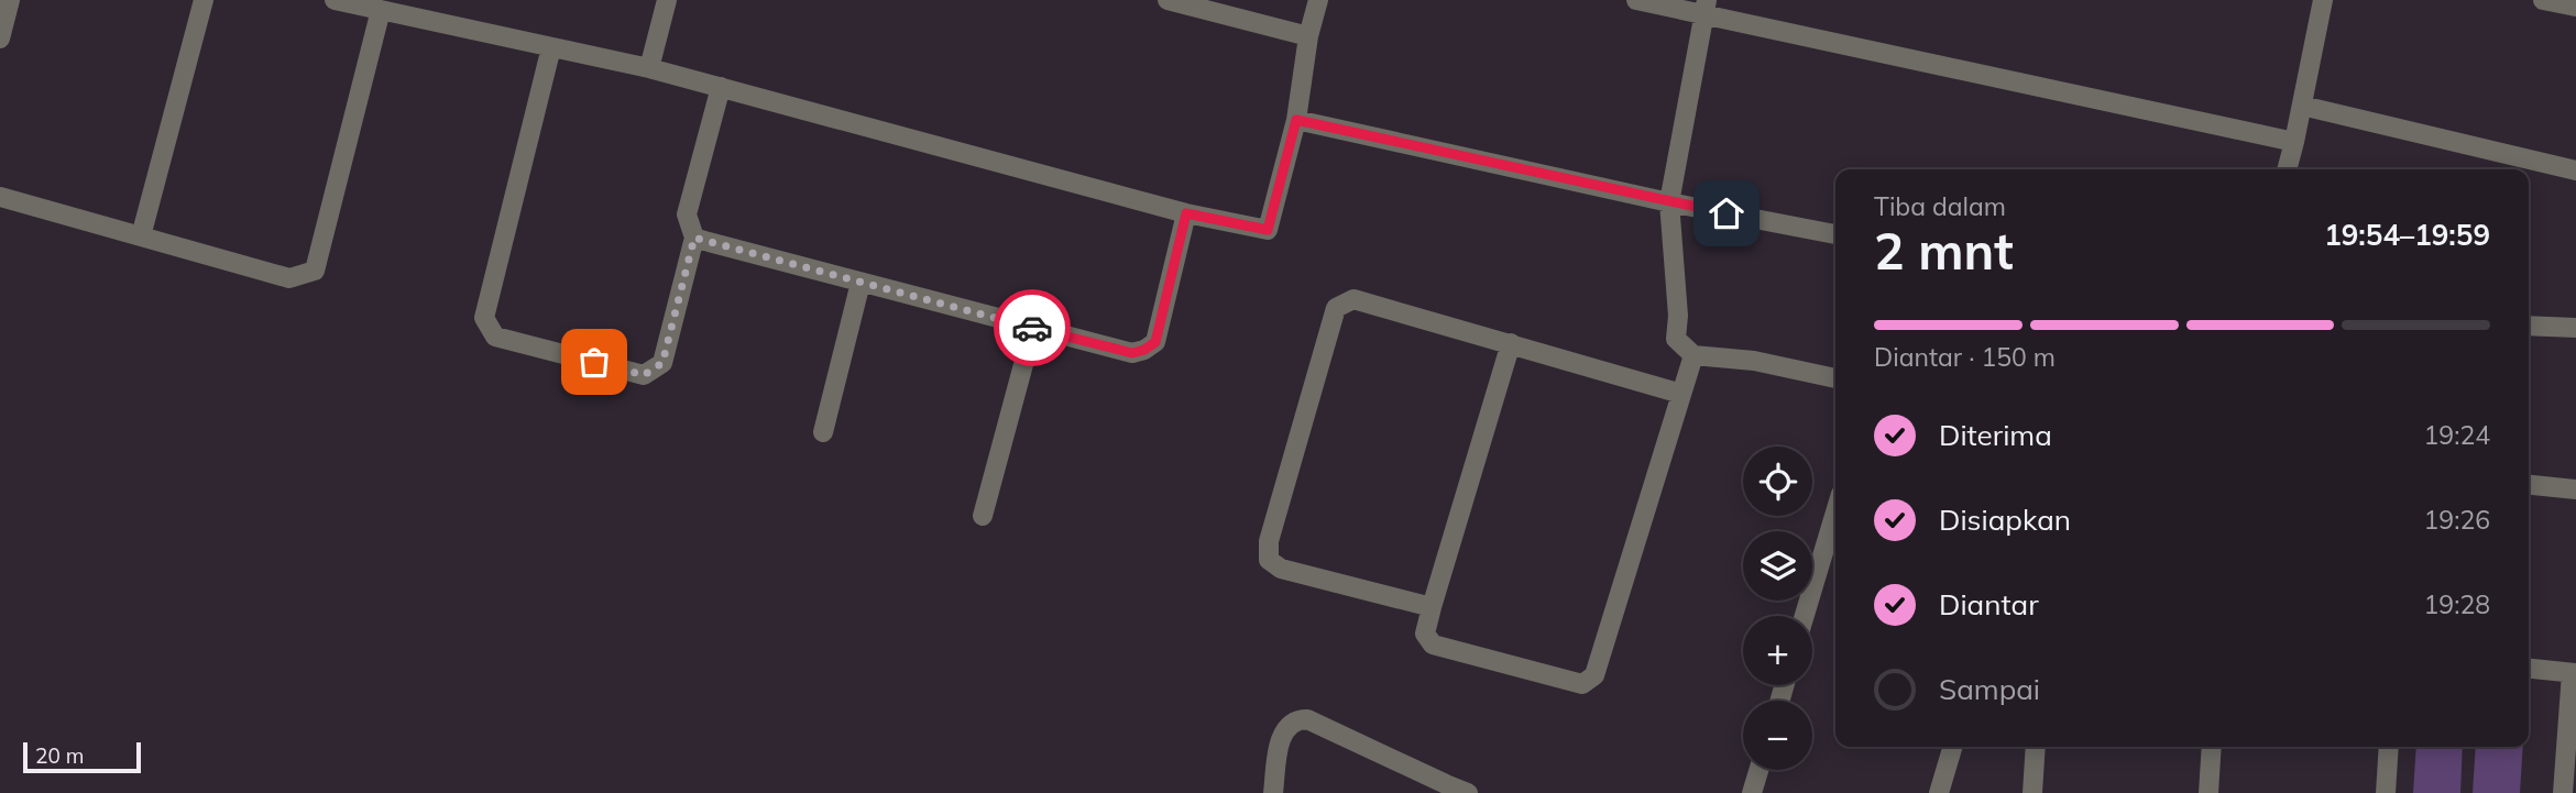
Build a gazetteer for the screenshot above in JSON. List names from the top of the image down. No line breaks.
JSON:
{"scale_bar":"20 m","page":{"heading":["2 mnt","Tiba dalam","19:54–19:59"],"bar":"Diantar · 150 m","list":[["Diterima","19:24"],["Disiapkan","19:26"],["Diantar","19:28"],"Sampai"],"map_buttons":["+","−"],"scale":"20 m"}}
